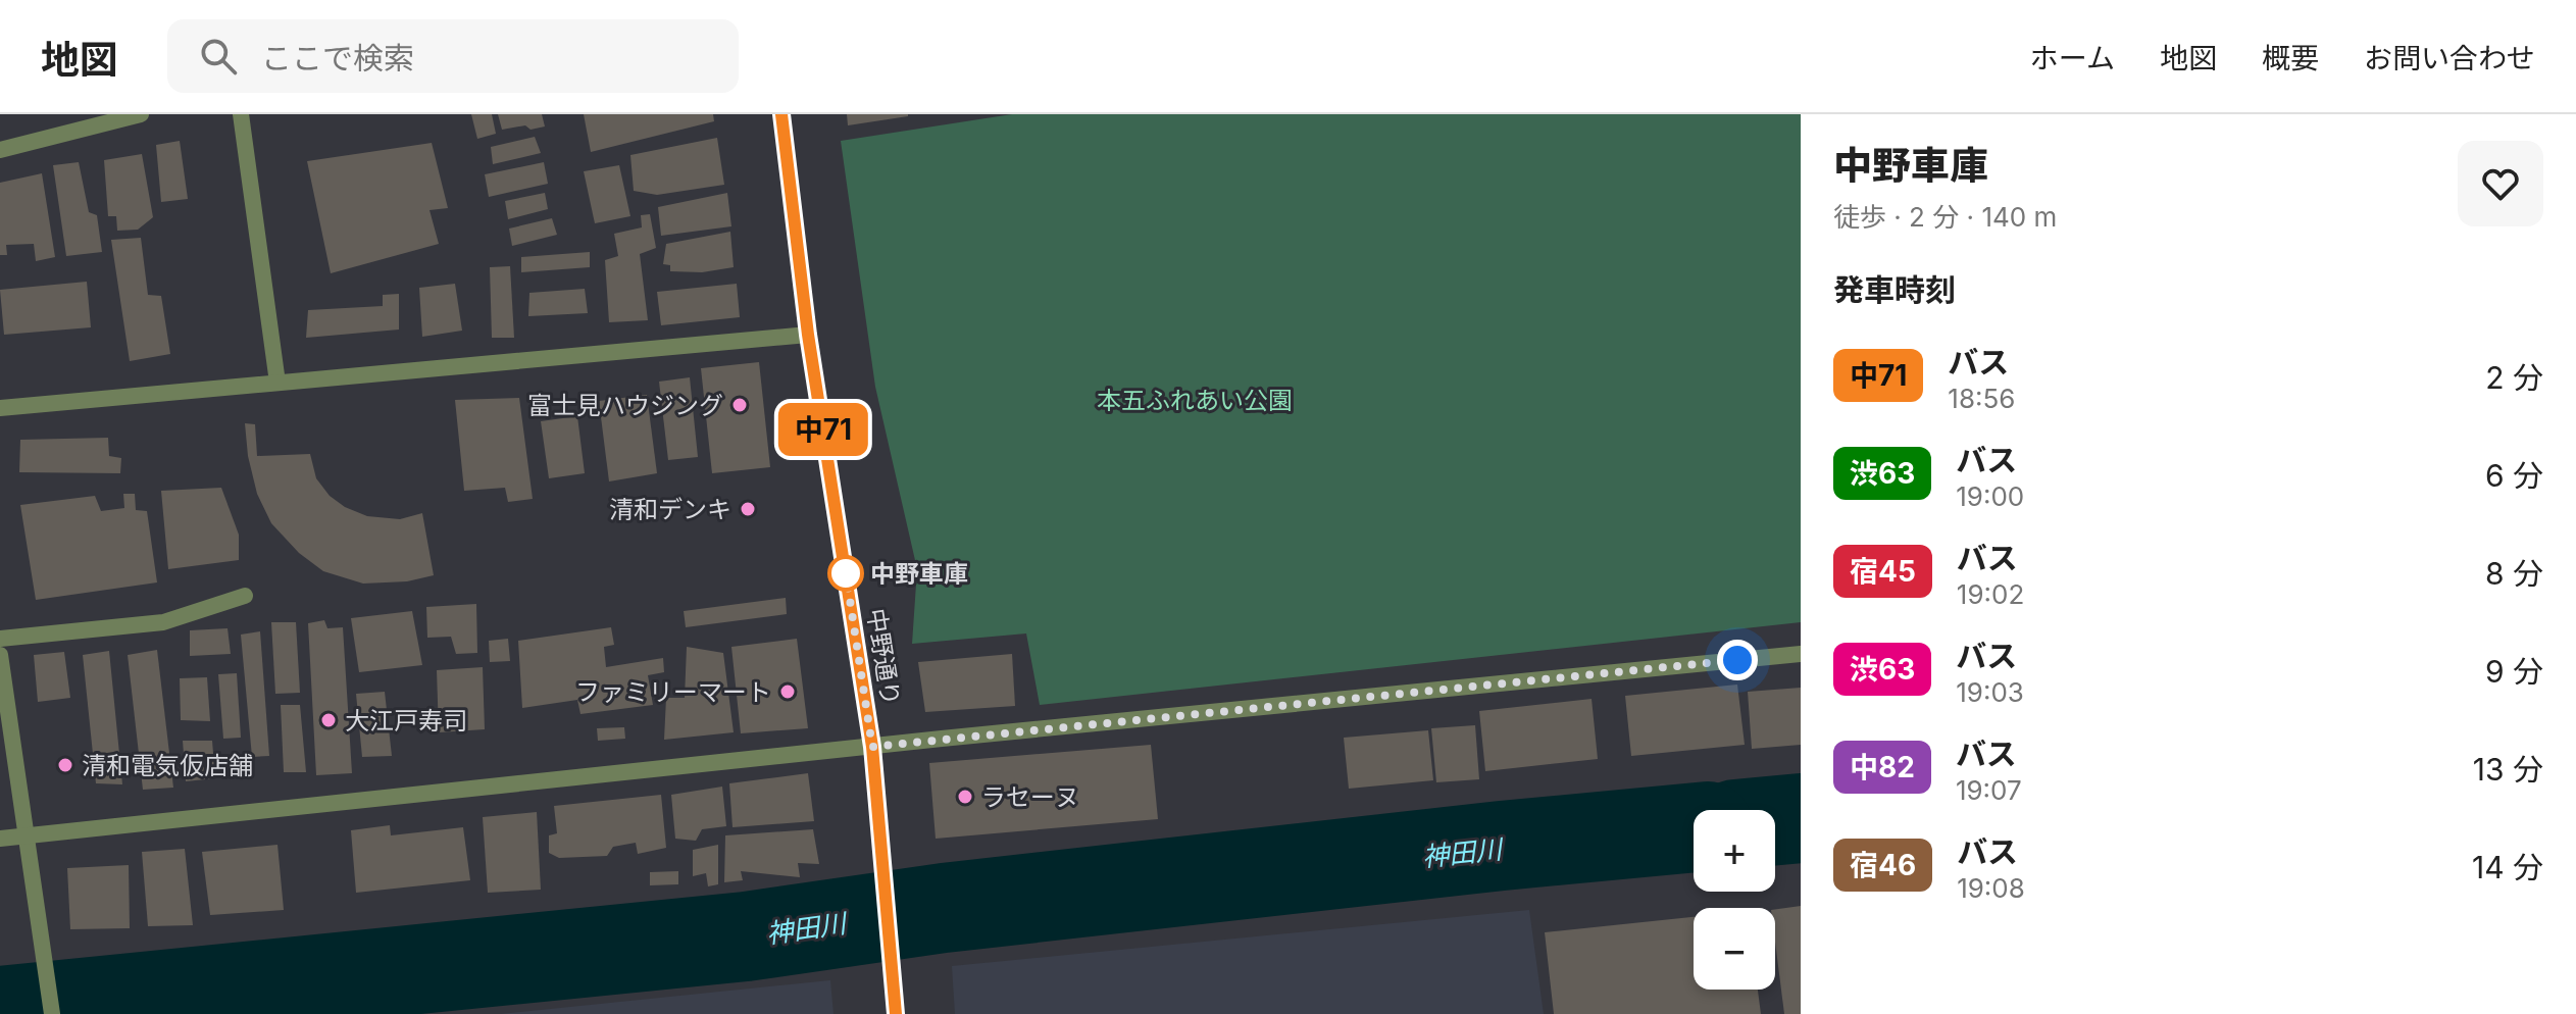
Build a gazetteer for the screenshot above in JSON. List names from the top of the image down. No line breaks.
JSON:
{"streets":{"main road":["中野通り"]},"water":["神田川"],"parks":["本五ふれあい公園"],"places":["富士見ハウジング","清和デンキ","中野車庫","ファミリーマート","大江戸寿司","清和電気仮店舗","ラセーヌ"],"lines":["bus line 中71"],"page":{"header":"地図","search":"ここで検索","nav":["ホーム","地図","概要","お問い合わせ"],"on_map":"中71","heading":[["中野車庫","徒歩 · 2 分 · 140 m"],"発車時刻"],"list":[{"mark":"中71","name":"バス","note":"18:56","value":"2 分"},{"mark":"渋63","name":"バス","note":"19:00","value":"6 分"},{"mark":"宿45","name":"バス","note":"19:02","value":"8 分"},{"mark":"渋63","name":"バス","note":"19:03","value":"9 分"},{"mark":"中82","name":"バス","note":"19:07","value":"13 分"},{"mark":"宿46","name":"バス","note":"19:08","value":"14 分"}],"map_buttons":["+","−"]}}
